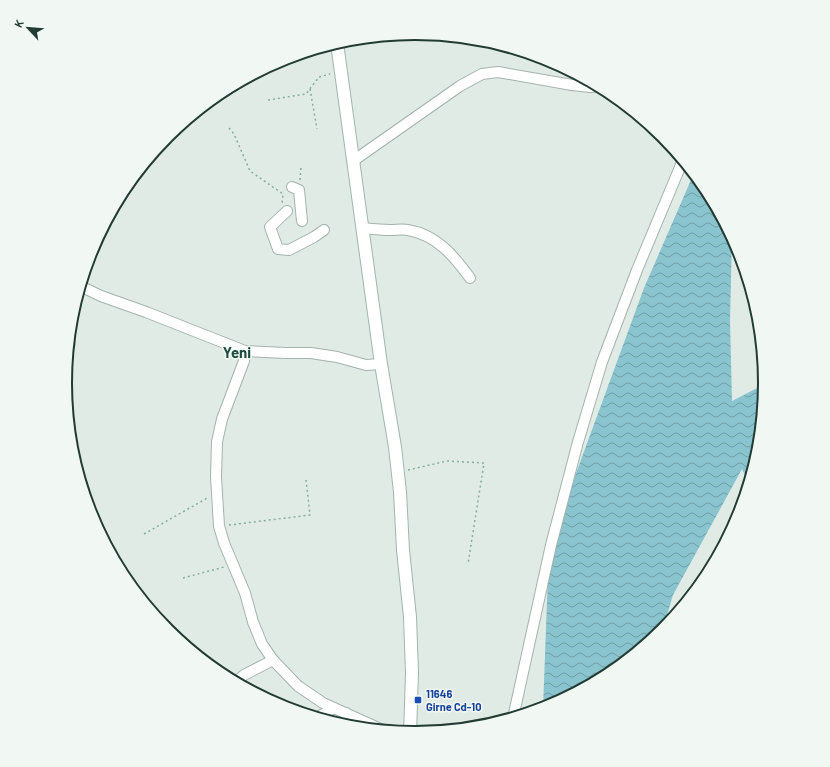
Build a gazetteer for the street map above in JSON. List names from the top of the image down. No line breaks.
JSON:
{"districts":["Yeni"],"places":{"transit":["11646 Girne Cd-10"]},"north":"top left"}
